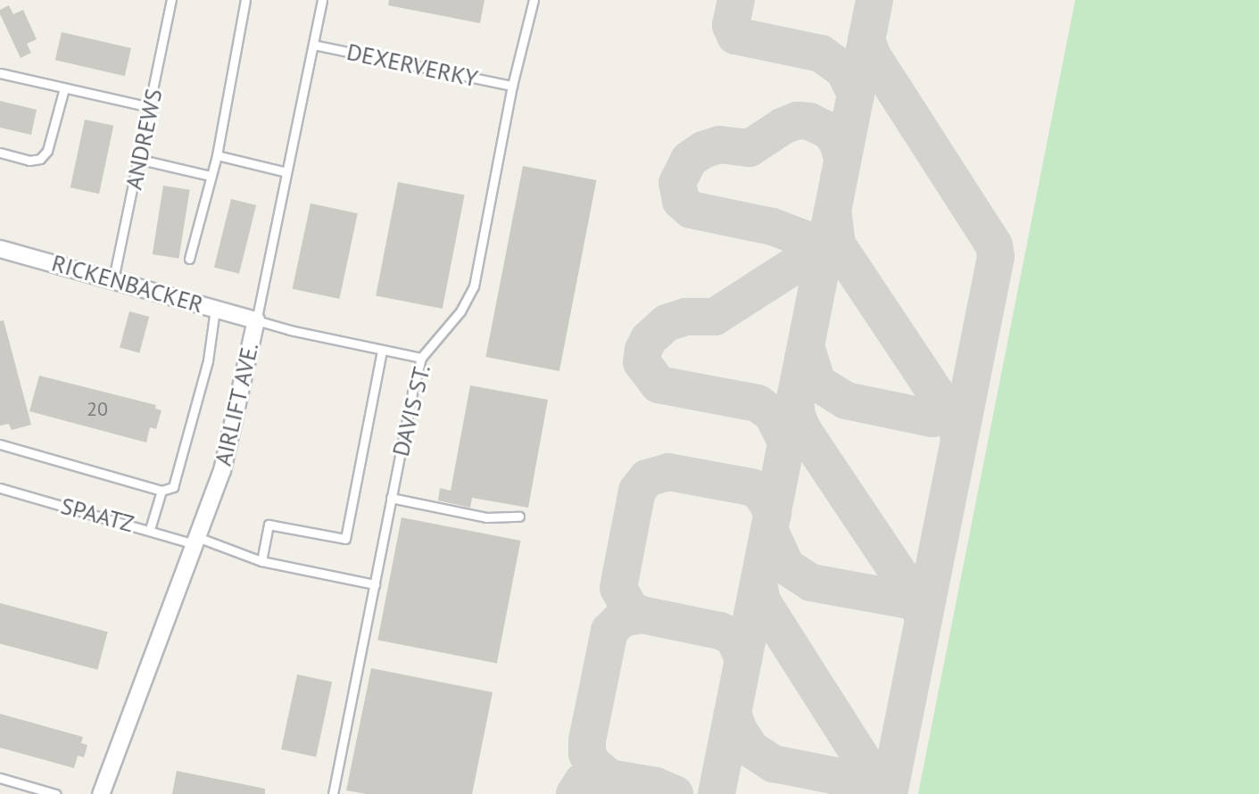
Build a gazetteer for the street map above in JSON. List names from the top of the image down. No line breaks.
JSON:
{"streets":{"street":["RICKENBACKER","AIRLIFT AVE."],"lane":["DEXERVERKY","ANDREWS","DAVIS ST.","SPAATZ"]},"crossings":[["DEXERVERKY","AIRLIFT AVE."],["DEXERVERKY","DAVIS ST."],["ANDREWS","RICKENBACKER"],["RICKENBACKER","AIRLIFT AVE."],["AIRLIFT AVE.","SPAATZ"],["DAVIS ST.","SPAATZ"]],"house_numbers":["20"]}
